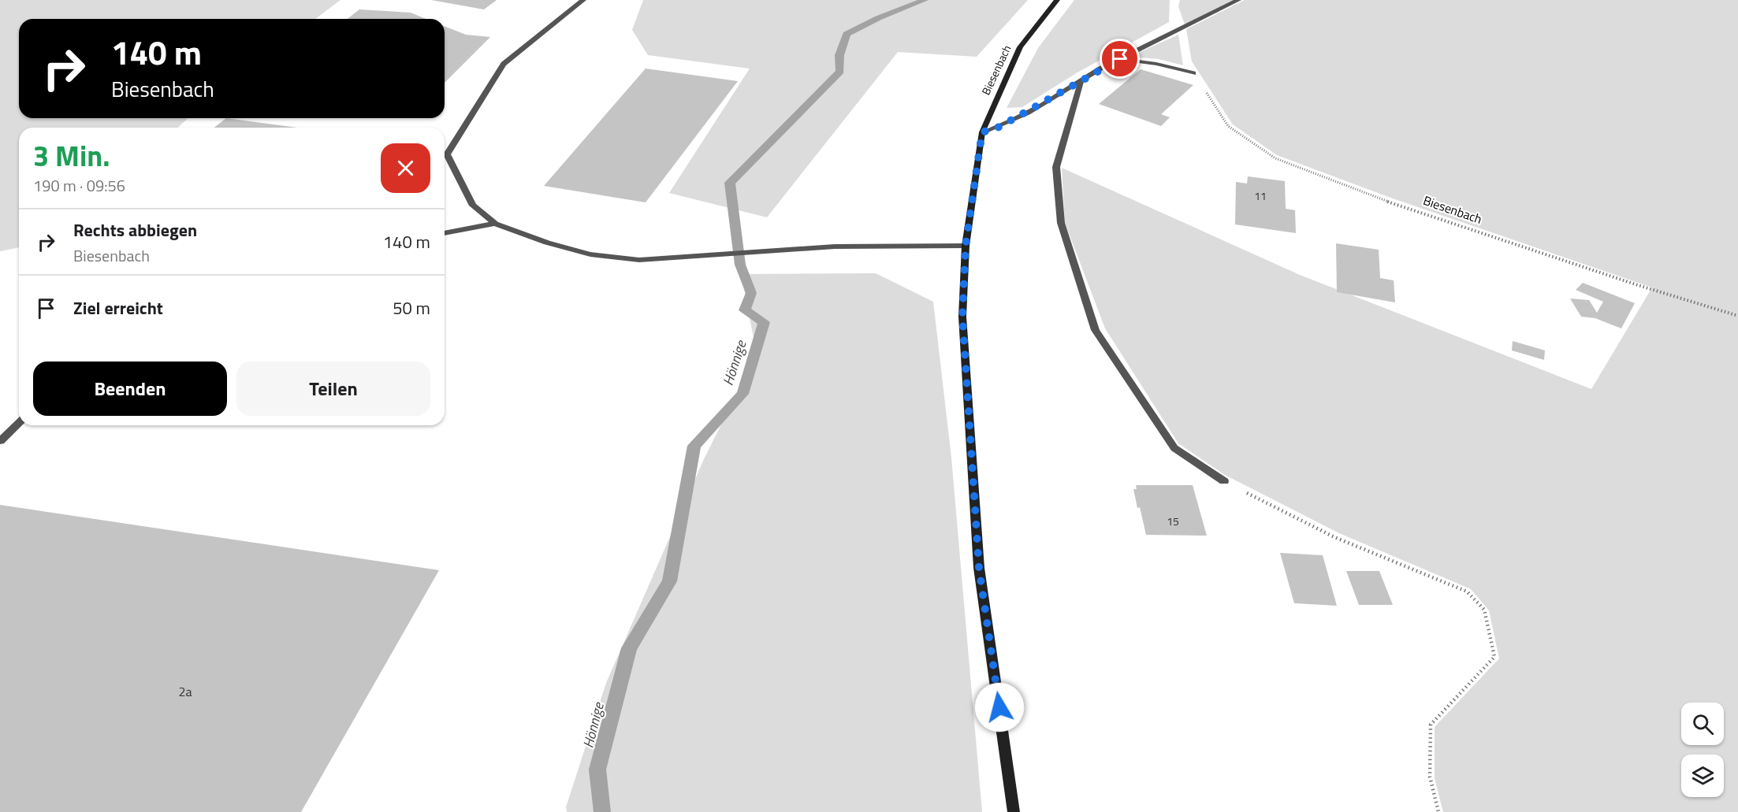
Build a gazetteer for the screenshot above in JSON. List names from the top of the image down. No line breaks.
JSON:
{"streets":{"main road":["Biesenbach"]},"water":["Hönnige"],"house_numbers":["11","15","2a"],"page":{"turn":["140 m","Biesenbach"],"heading":["3 Min.","190 m · 09:56"],"list":[{"name":"Rechts abbiegen","note":"Biesenbach","value":"140 m"},{"name":"Ziel erreicht","value":"50 m"}],"buttons":["Beenden","Teilen"]}}
